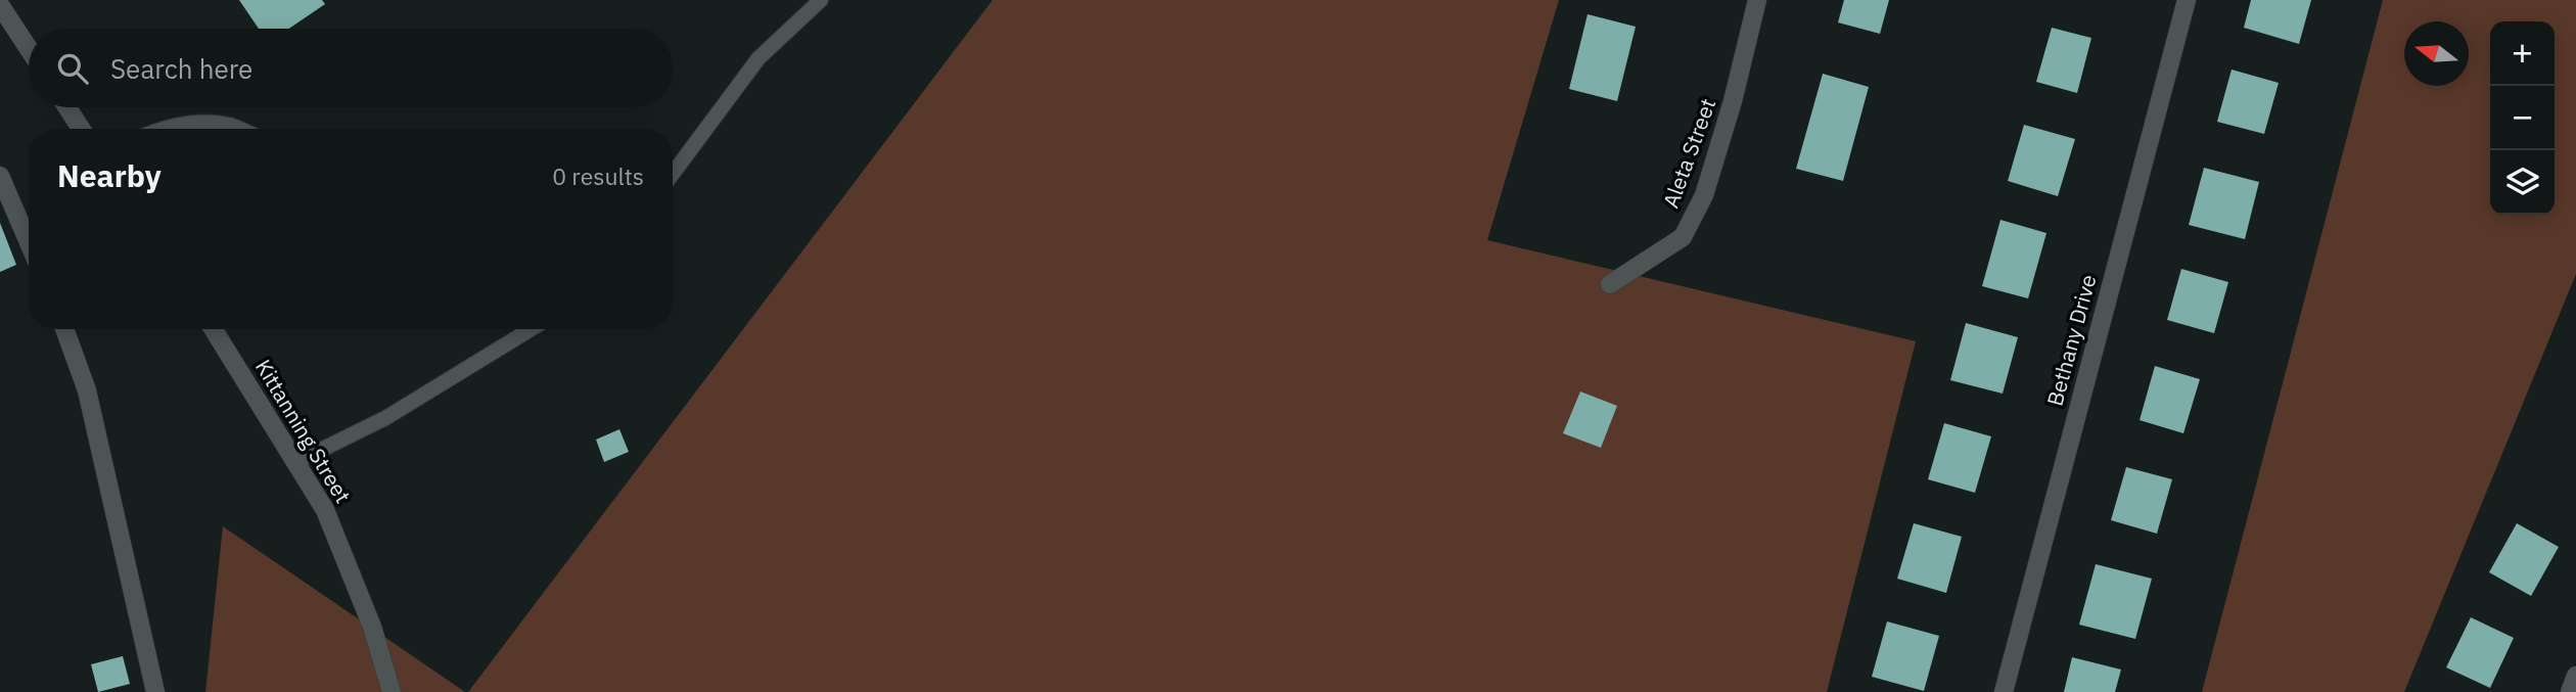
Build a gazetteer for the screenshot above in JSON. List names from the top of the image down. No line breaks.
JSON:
{"streets":{"street":["Aleta Street","Bethany Drive","Kittanning Street"]},"north":"left","page":{"map_buttons":["+","−"],"search":"Search here","heading":["Nearby","0 results"]}}
